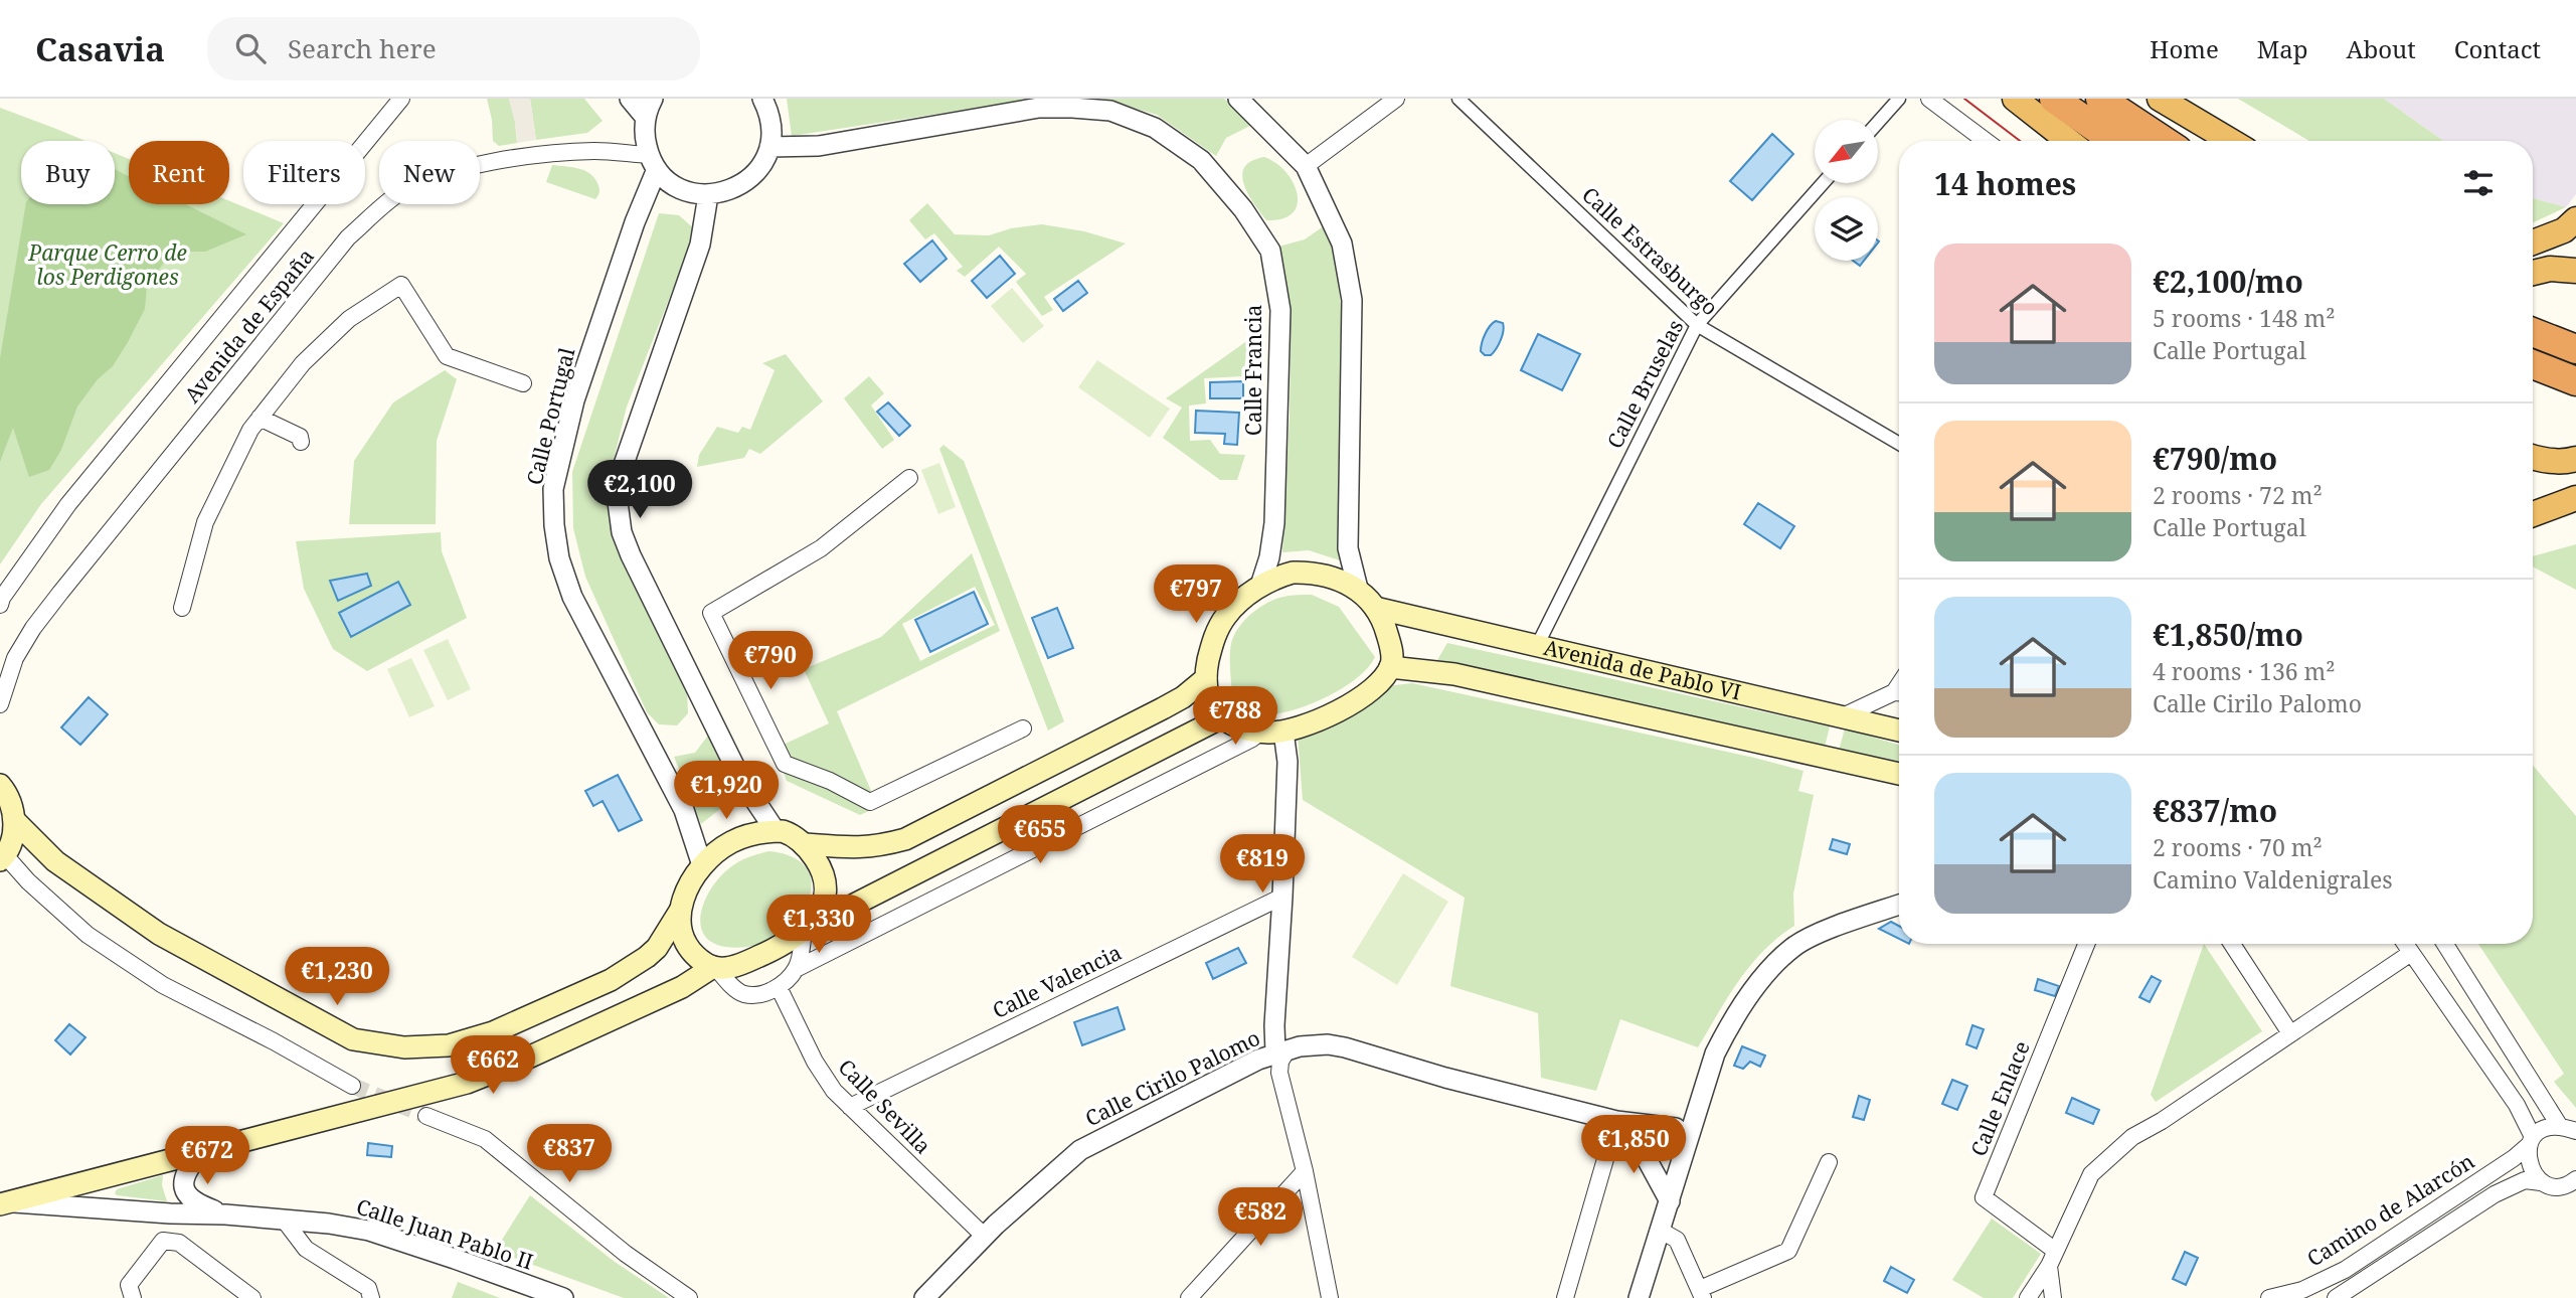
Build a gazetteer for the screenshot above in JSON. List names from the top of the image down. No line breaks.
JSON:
{"streets":{"main road":["Avenida de Pablo VI"],"street":["Calle Estrasburgo","Avenida de España","Calle Francia","Calle Bruselas","Calle Portugal","Calle Valencia","Calle Cirilo Palomo","Calle Enlace","Calle Sevilla","Camino de Alarcón","Calle Juan Pablo II"]},"crossings":[["Calle Estrasburgo","Calle Bruselas"],["Avenida de España","Calle Portugal"],["Calle Francia","Avenida de Pablo VI"],["Calle Bruselas","Avenida de Pablo VI"],["Calle Valencia","Calle Sevilla"],["Calle Cirilo Palomo","Calle Sevilla"]],"parks":["Parque Cerro de los Perdigones"],"north":"bottom left","page":{"header":"Casavia","search":"Search here","nav":["Home","Map","About","Contact"],"chip":["Buy","Rent","Filters","New"],"heading":"14 homes","list":[{"name":"€2,100/mo","note":"5 rooms · 148 m² · Calle Portugal"},{"name":"€790/mo","note":"2 rooms · 72 m² · Calle Portugal"},{"name":"€1,850/mo","note":"4 rooms · 136 m² · Calle Cirilo Palomo"},{"name":"€837/mo","note":"2 rooms · 70 m² · Camino Valdenigrales"}],"price":["€2,100","€797","€790","€788","€1,920","€655","€819","€1,330","€1,230","€662","€1,850","€837","€672","€582"]}}
